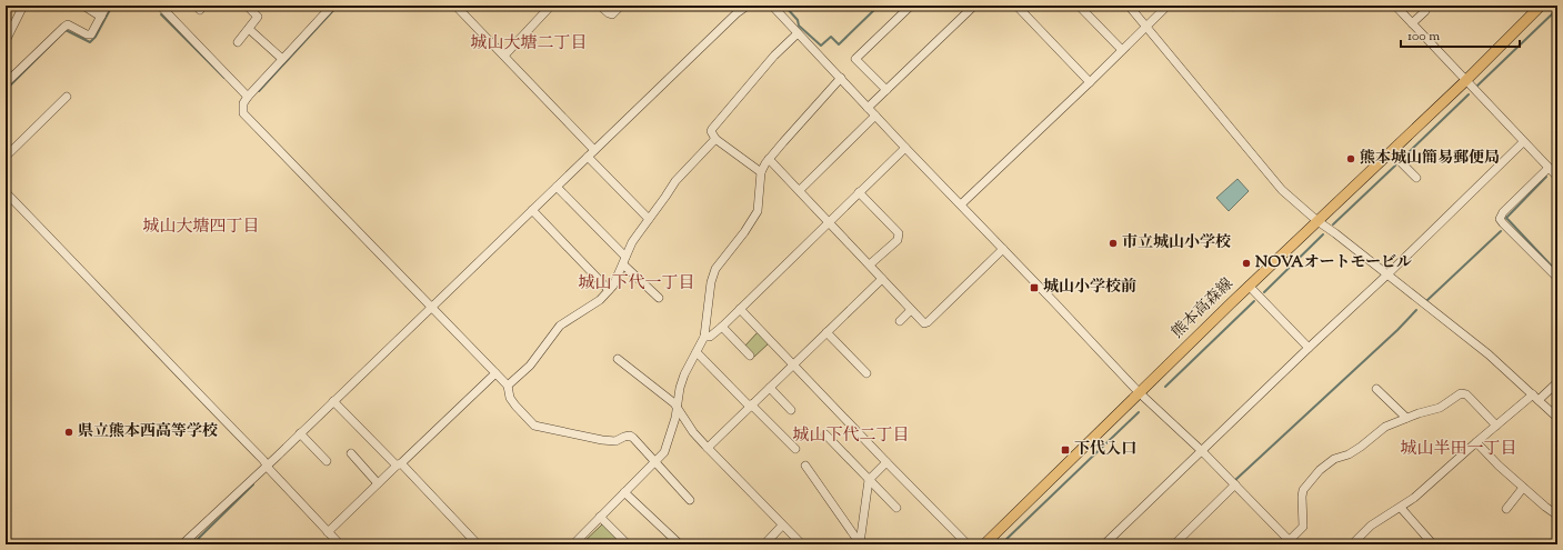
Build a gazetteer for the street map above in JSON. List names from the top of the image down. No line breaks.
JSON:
{"streets":{"main road":["熊本高森線"]},"districts":["城山大塘二丁目","城山大塘四丁目","城山下代一丁目","城山下代二丁目","城山半田一丁目"],"places":{"other":["熊本城山簡易郵便局","市立城山小学校","NOVAオートモービル","県立熊本西高等学校"],"transit":["城山小学校前","下代入口"]},"scale_bar":"100 m"}
